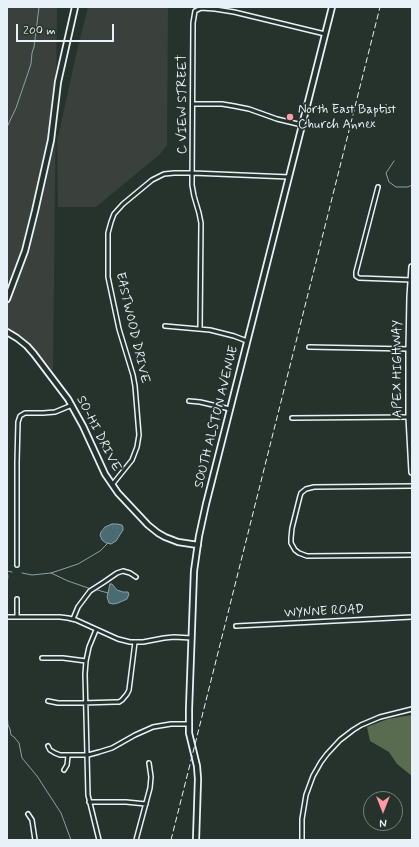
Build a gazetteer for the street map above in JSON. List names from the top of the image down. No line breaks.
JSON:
{"streets":{"main road":["APEX HIGHWAY"],"street":["C VIEW STREET","EASTWOOD DRIVE","SOUTH ALSTON AVENUE","SO-HI DRIVE","WYNNE ROAD"]},"crossings":[["C VIEW STREET","EASTWOOD DRIVE"],["C VIEW STREET","SOUTH ALSTON AVENUE"],["EASTWOOD DRIVE","SOUTH ALSTON AVENUE"],["EASTWOOD DRIVE","SO-HI DRIVE"],["SOUTH ALSTON AVENUE","SO-HI DRIVE"]],"places":["North East Baptist Church Annex"],"scale_bar":"200 m","north":"bottom"}
